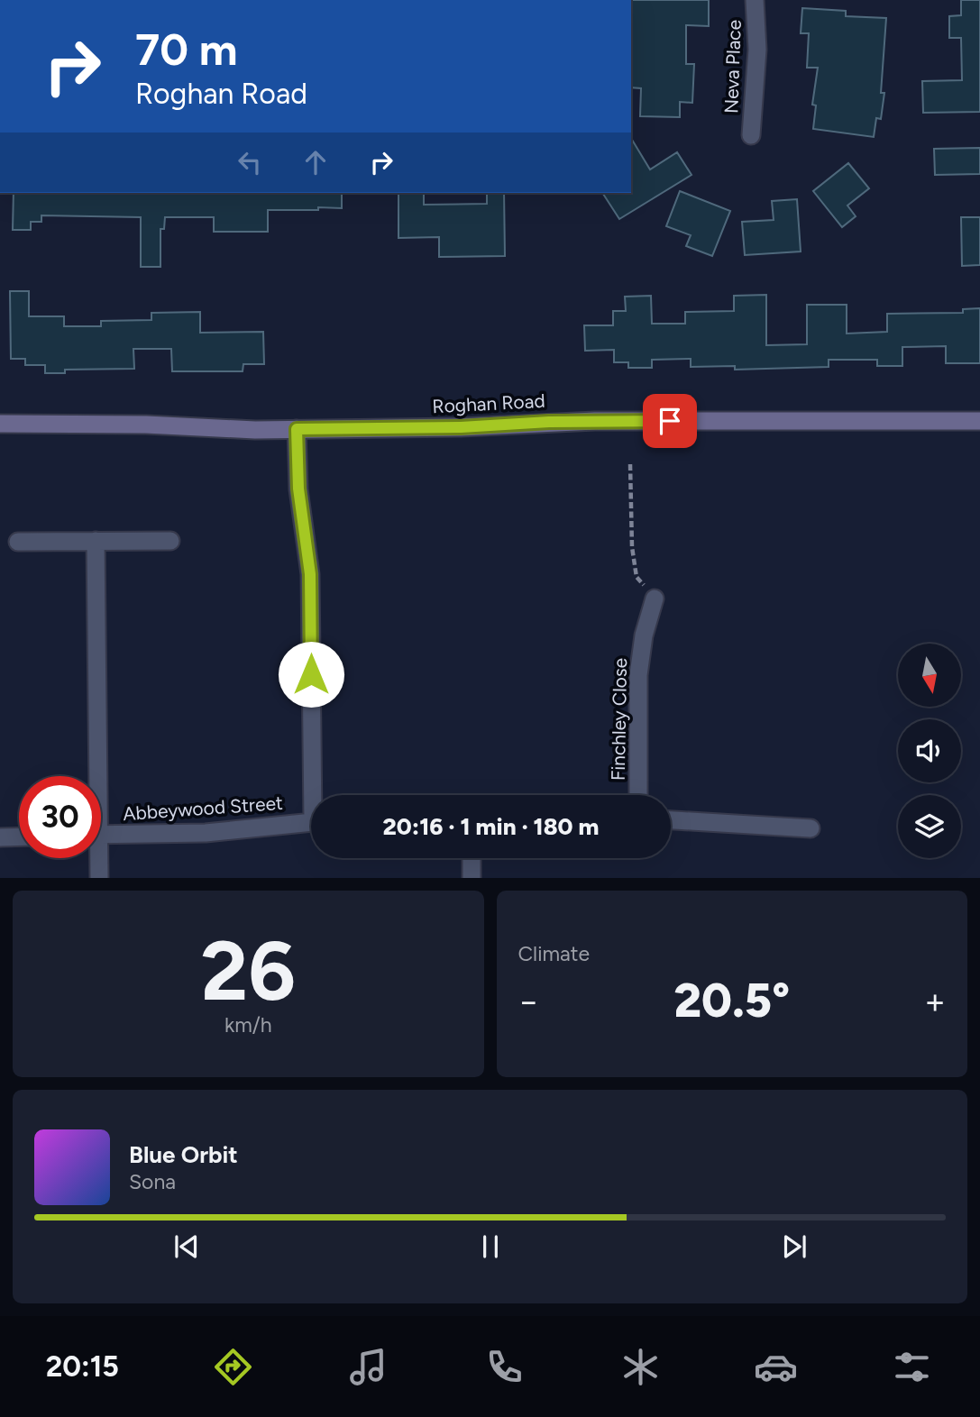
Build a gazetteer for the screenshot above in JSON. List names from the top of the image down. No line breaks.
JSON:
{"streets":{"main road":["Roghan Road"],"street":["Neva Place","Finchley Close","Abbeywood Street"]},"north":"bottom","page":{"turn":["70 m","Roghan Road"],"limit":"30","trip":"20:16 · 1 min · 180 m","tile":[["26","km/h"],"Climate"],"heat":["−","20.5°","+"],"song":["Blue Orbit","Sona"],"tabs":"20:15"}}
